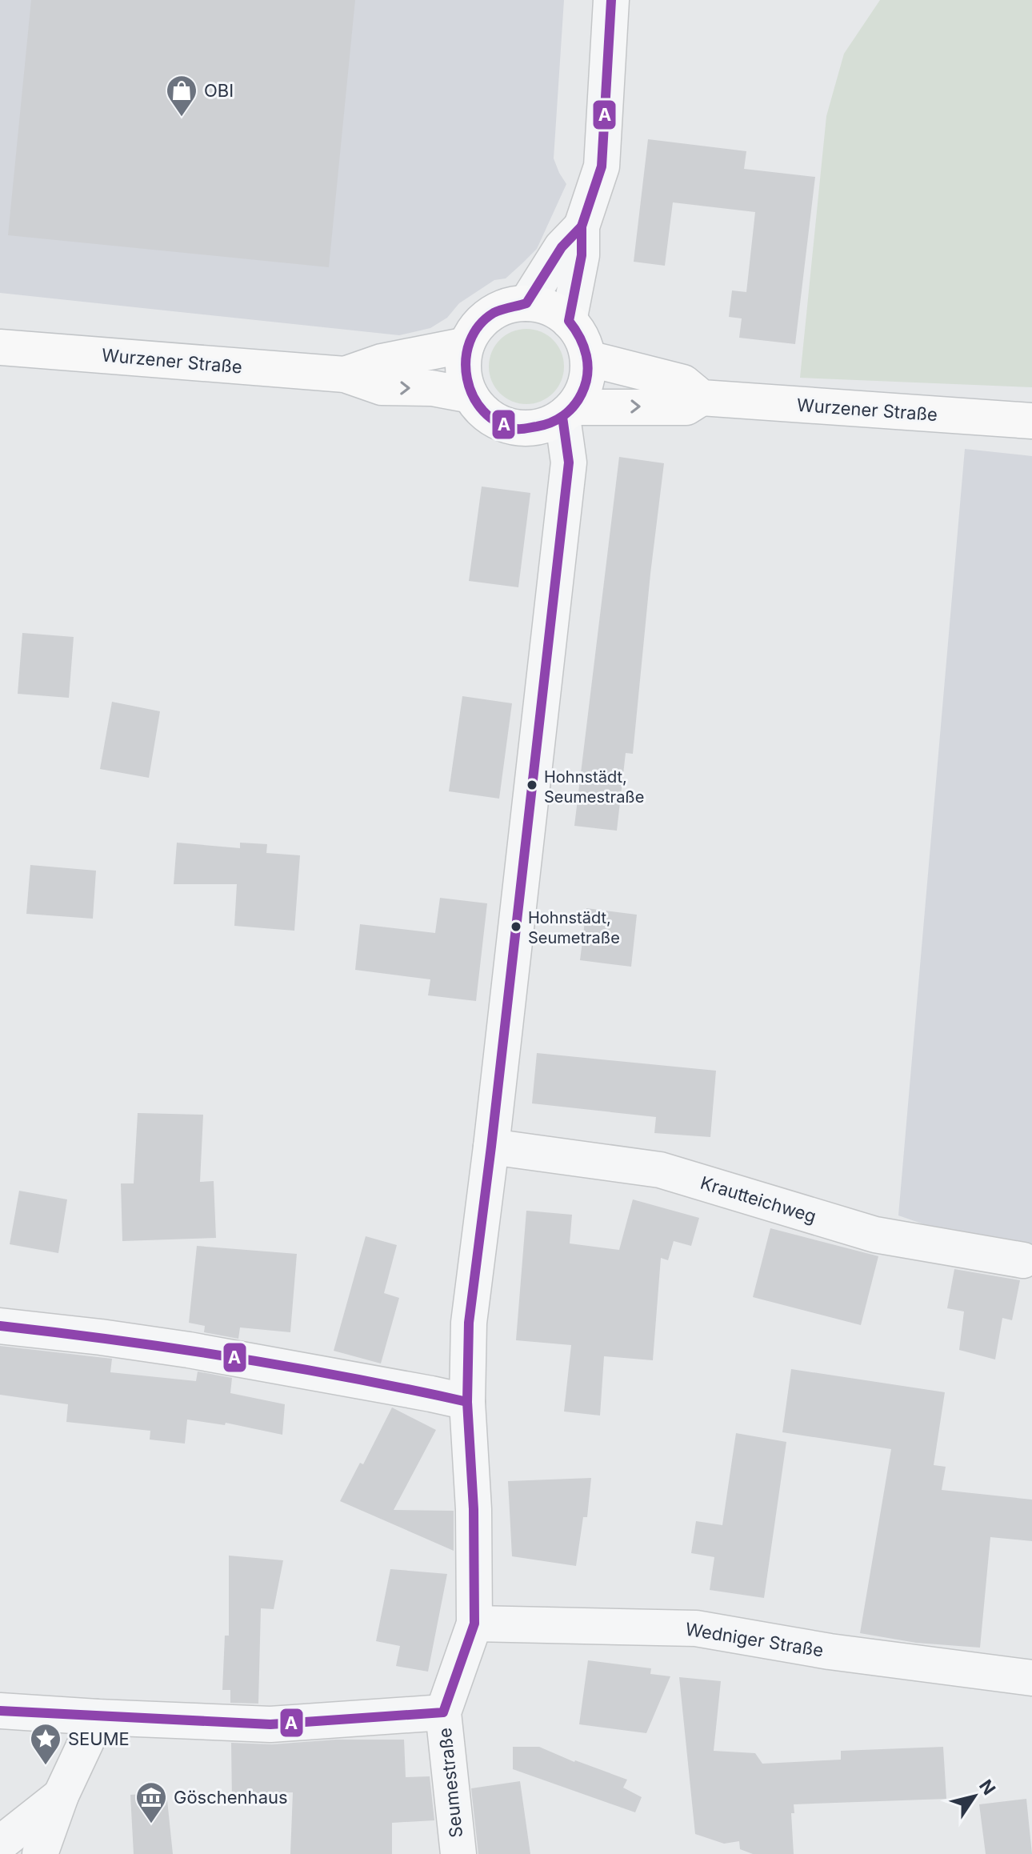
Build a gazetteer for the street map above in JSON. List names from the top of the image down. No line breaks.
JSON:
{"streets":{"main road":["Wurzener Straße"],"street":["Krautteichweg","Wedniger Straße","Seumestraße"]},"crossings":[["Wurzener Straße","Seumestraße"],["Krautteichweg","Seumestraße"],["Wedniger Straße","Seumestraße"]],"places":{"shop":["OBI"],"other":["Hohnstädt, Seumestraße","Hohnstädt, Seumetraße"],"place":["SEUME"],"museum":["Göschenhaus"]},"lines":["transit line A"],"north":"top right"}
